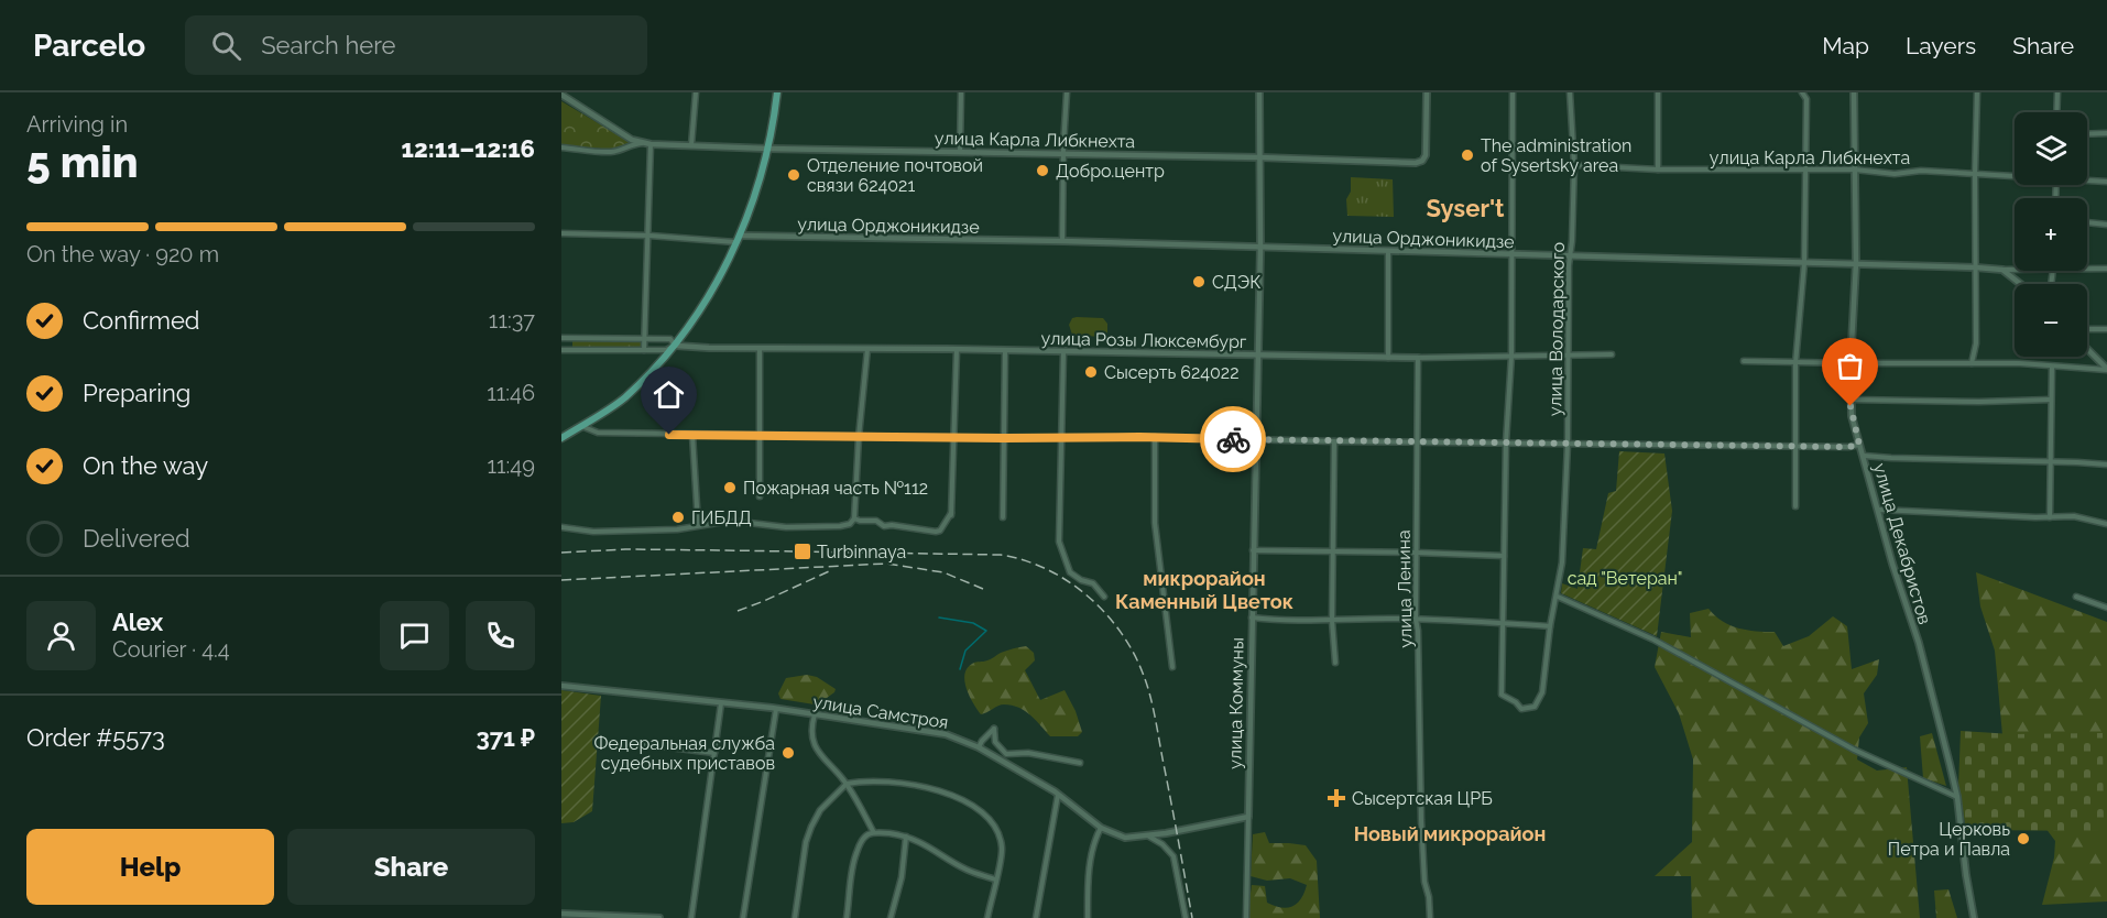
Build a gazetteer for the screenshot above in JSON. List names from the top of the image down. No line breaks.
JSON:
{"streets":{"street":["улица Карла Либкнехта","улица Орджоникидзе","улица Володарского","улица Розы Люксембург","улица Декабристов","улица Ленина","улица Коммуны","улица Самстроя"]},"crossings":[["улица Карла Либкнехта","улица Володарского"],["улица Карла Либкнехта","улица Декабристов"],["улица Карла Либкнехта","улица Коммуны"],["улица Орджоникидзе","улица Володарского"],["улица Орджоникидзе","улица Декабристов"],["улица Орджоникидзе","улица Коммуны"],["улица Володарского","улица Розы Люксембург"],["улица Розы Люксембург","улица Ленина"],["улица Розы Люксембург","улица Коммуны"],["улица Коммуны","улица Самстроя"]],"districts":["Syser't","микрорайон Каменный Цветок","Новый микрорайон"],"parks":["сад \"Ветеран\""],"places":{"other":["The administration of Sysertsky area","Добро.центр","Отделение почтовой связи 624021","СДЭК","Сысерть 624022","Пожарная часть №112","ГИБДД","Федеральная служба судебных приставов","Церковь Петра и Павла"],"transit":["Turbinnaya"],"health":["Сысертская ЦРБ"]},"page":{"header":"Parcelo","search":"Search here","nav":["Map","Layers","Share"],"heading":["5 min","Arriving in","12:11–12:16"],"panel":["Alex","Courier · 4.4","Order #5573","371 ₽"],"map_buttons":["+","−"],"bar":"On the way · 920 m","list":[["Confirmed","11:37"],["Preparing","11:46"],["On the way","11:49"],"Delivered"],"buttons":["Help","Share"]}}
